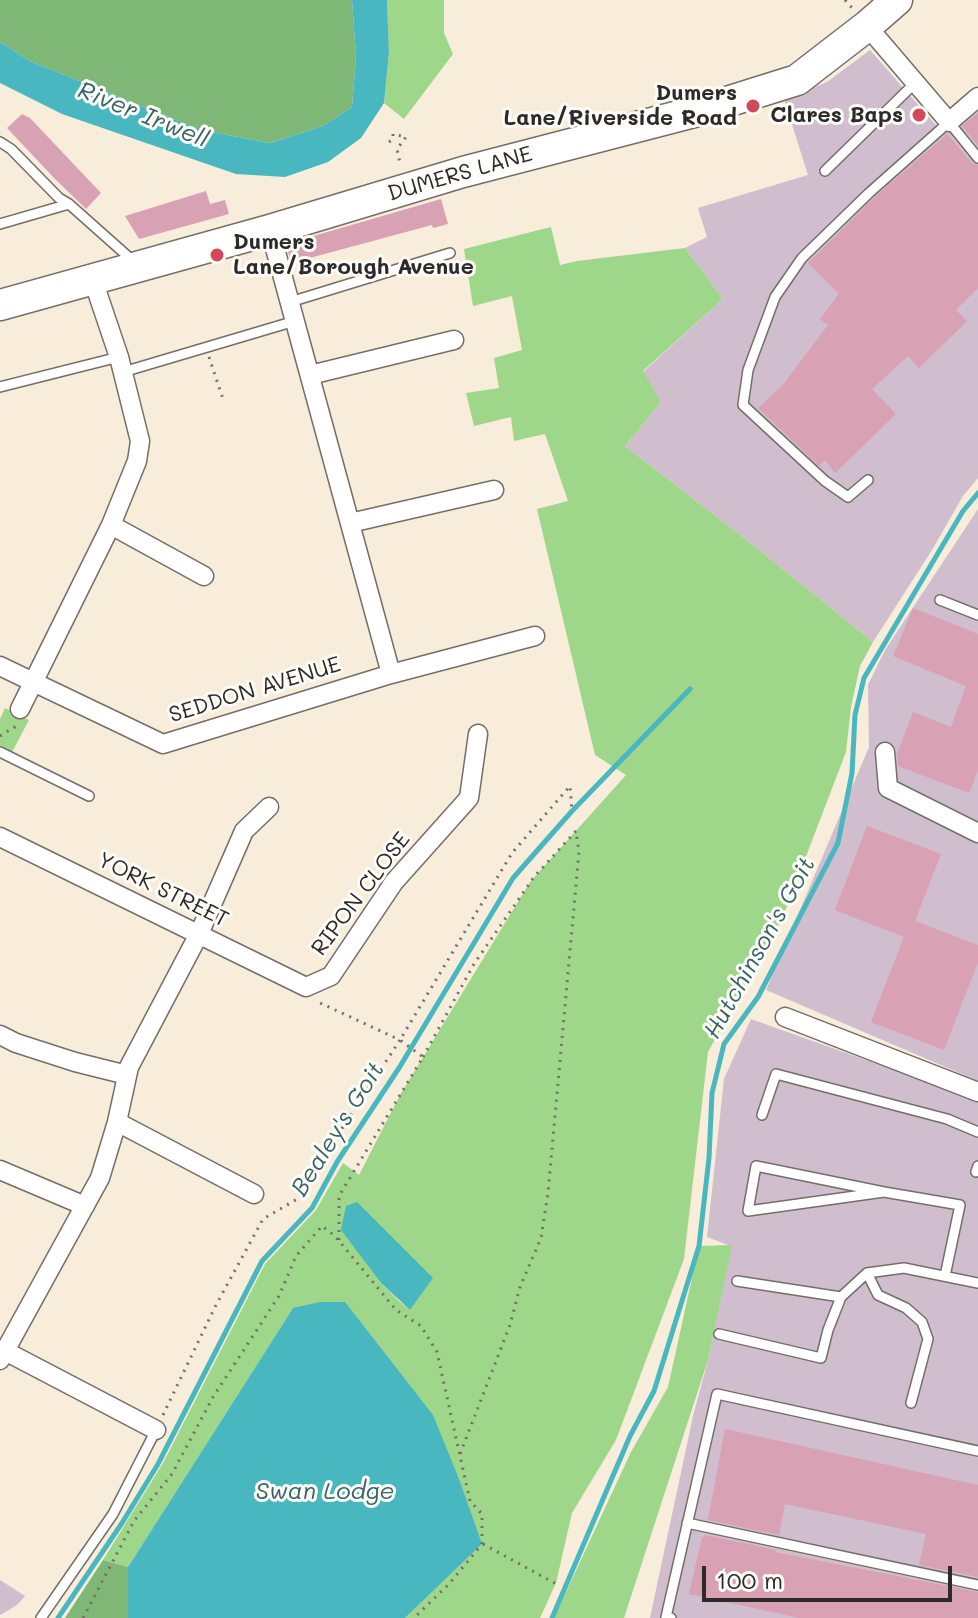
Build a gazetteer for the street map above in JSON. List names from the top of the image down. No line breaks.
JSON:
{"streets":{"main road":["DUMERS LANE"],"street":["SEDDON AVENUE","YORK STREET","RIPON CLOSE"]},"crossings":[["YORK STREET","RIPON CLOSE"]],"water":["River Irwell","Hutchinson's Goit","Bealey's Goit","Swan Lodge"],"places":["Dumers Lane/Riverside Road","Clares Baps","Dumers Lane/Borough Avenue"],"scale_bar":"100 m"}
